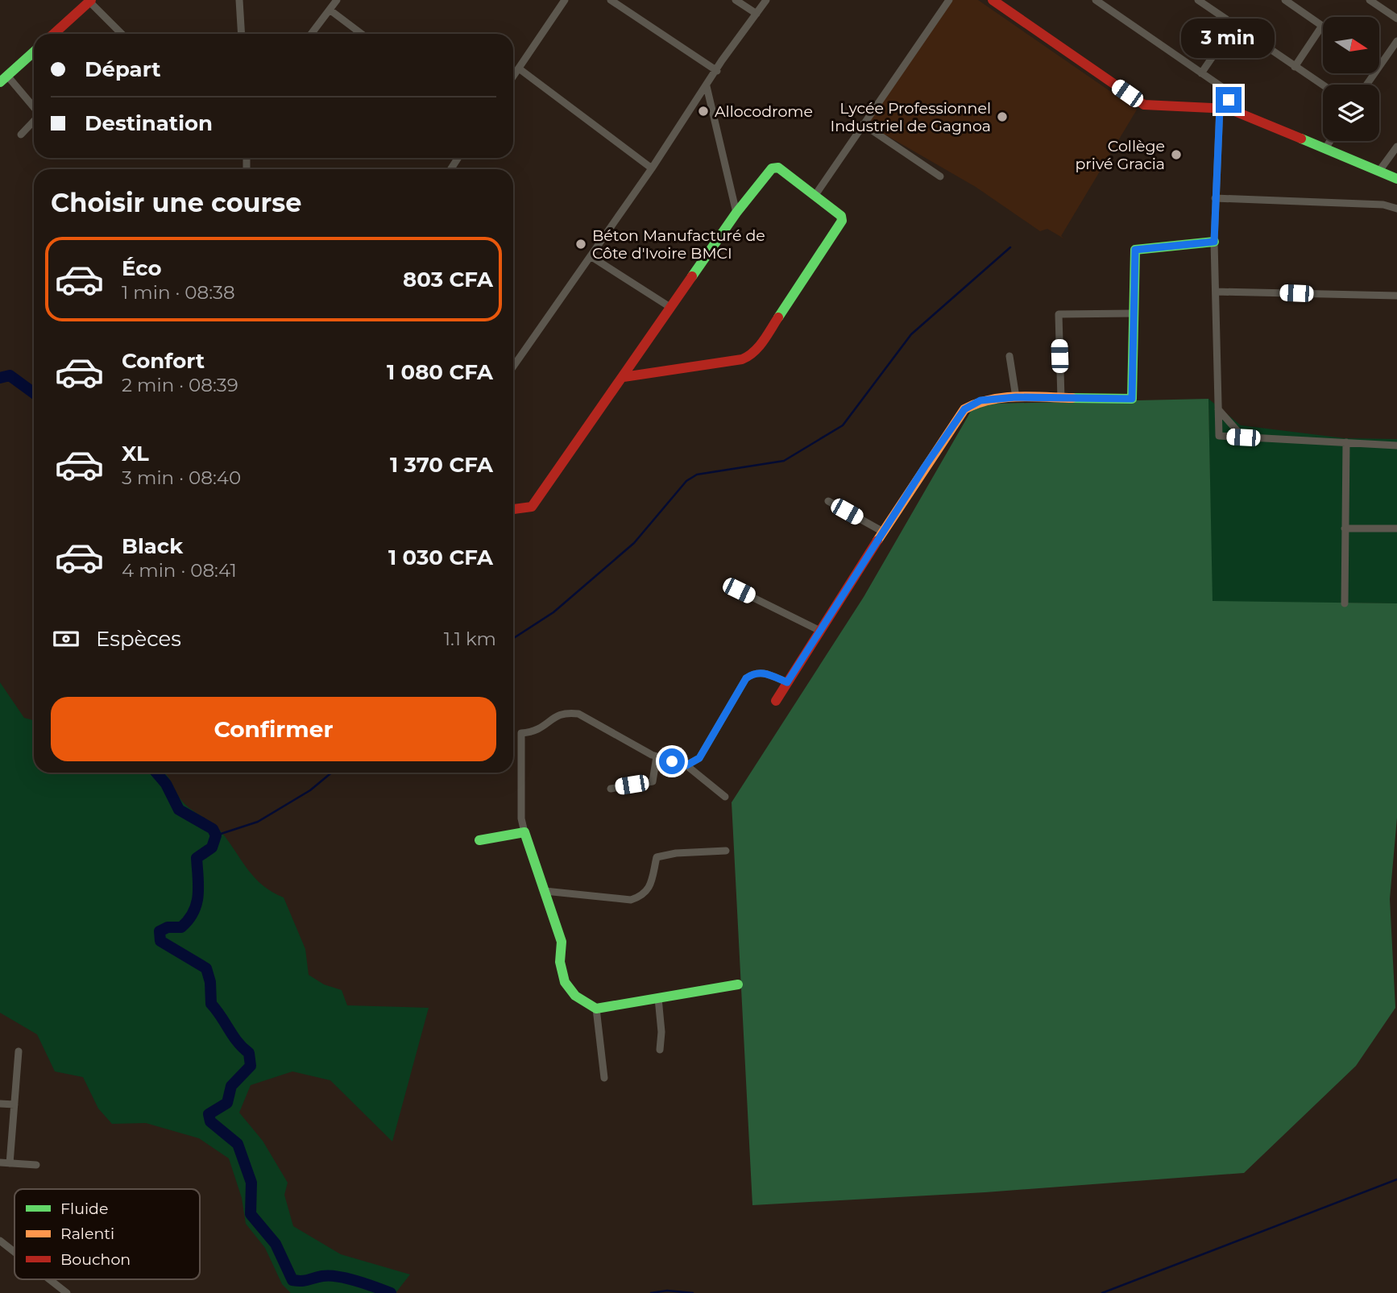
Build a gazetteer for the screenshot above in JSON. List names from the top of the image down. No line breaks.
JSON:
{"places":["Allocodrome","Lycée Professionnel Industriel de Gagnoa","Collège privé Gracia","Béton Manufacturé de Côte d'Ivoire BMCI"],"legend":["Fluide","Ralenti","Bouchon"],"north":"right","page":{"bubble":"3 min","banner":["Départ","Destination"],"heading":"Choisir une course","list":[{"name":"Éco","note":"1 min · 08:38","value":"803 CFA"},{"name":"Confort","note":"2 min · 08:39","value":"1 080 CFA"},{"name":"XL","note":"3 min · 08:40","value":"1 370 CFA"},{"name":"Black","note":"4 min · 08:41","value":"1 030 CFA"}],"pay":["Espèces","1.1 km"],"buttons":"Confirmer"}}
